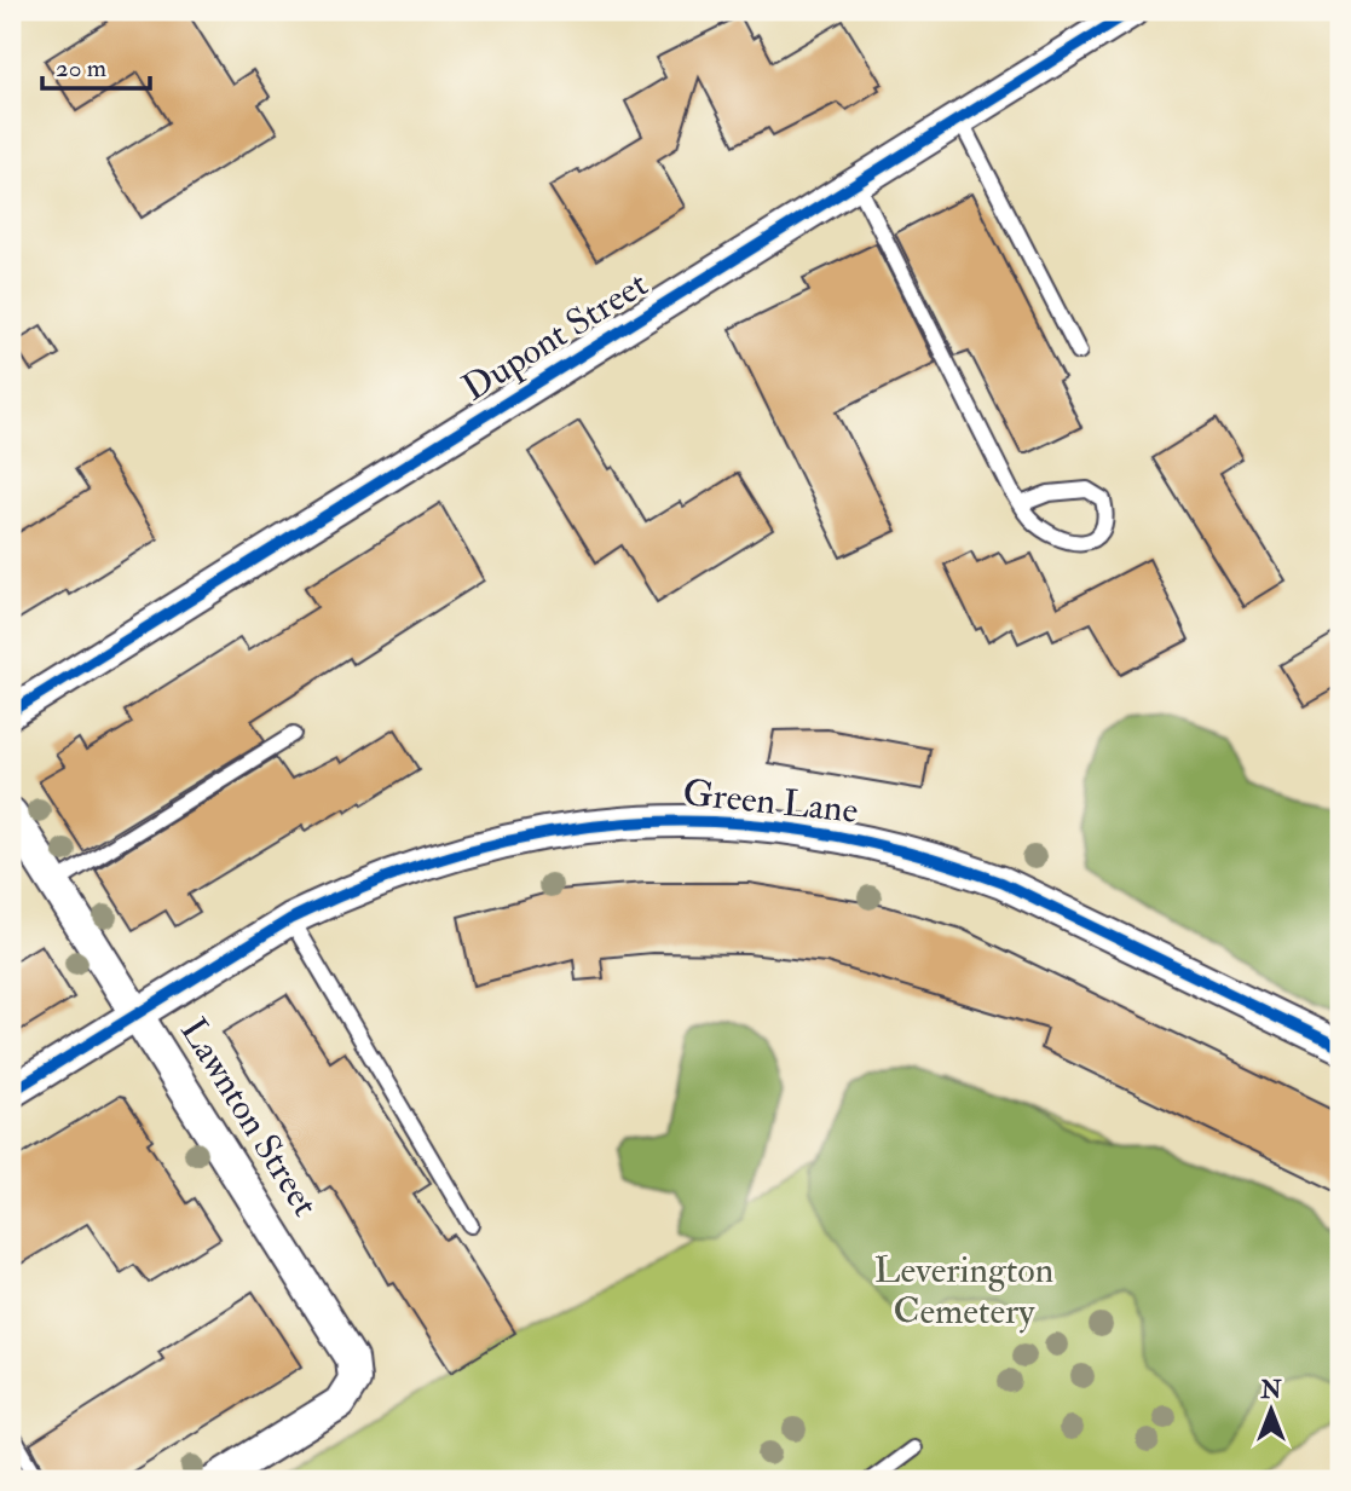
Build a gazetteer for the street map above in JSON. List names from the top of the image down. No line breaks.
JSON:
{"streets":{"street":["Dupont Street","Green Lane","Lawnton Street"]},"crossings":[["Green Lane","Lawnton Street"]],"parks":["Leverington Cemetery"],"scale_bar":"20 m","north":"top"}
